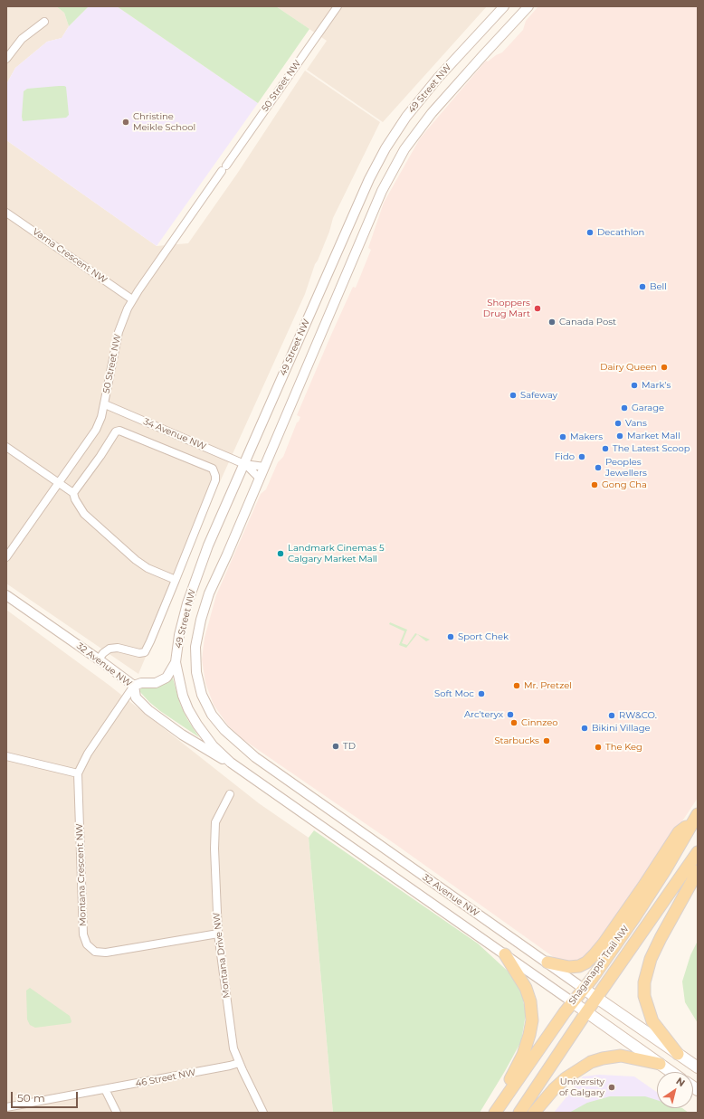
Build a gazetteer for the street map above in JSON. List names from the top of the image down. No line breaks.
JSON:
{"streets":{"main road":["32 Avenue NW","Shaganappi Trail NW"],"street":["50 Street NW","49 Street NW","Varna Crescent NW","34 Avenue NW","Montana Crescent NW","Montana Drive NW","46 Street NW"]},"crossings":[["50 Street NW","Varna Crescent NW"],["50 Street NW","34 Avenue NW"],["49 Street NW","34 Avenue NW"],["49 Street NW","32 Avenue NW"],["32 Avenue NW","Montana Crescent NW"],["32 Avenue NW","Shaganappi Trail NW"],["Montana Crescent NW","Montana Drive NW"],["Montana Drive NW","46 Street NW"]],"places":["Christine Meikle School","Decathlon","Bell","Shoppers Drug Mart","Canada Post","Dairy Queen","Mark's","Safeway","Garage","Vans","Market Mall","Makers","The Latest Scoop","Fido","Peoples Jewellers","Gong Cha","Landmark Cinemas 5 Calgary Market Mall","Sport Chek","Mr. Pretzel","Soft Moc","Arc'teryx","RW&CO.","Cinnzeo","Bikini Village","Starbucks","TD","The Keg","University of Calgary"],"scale_bar":"50 m","north":"top right"}
